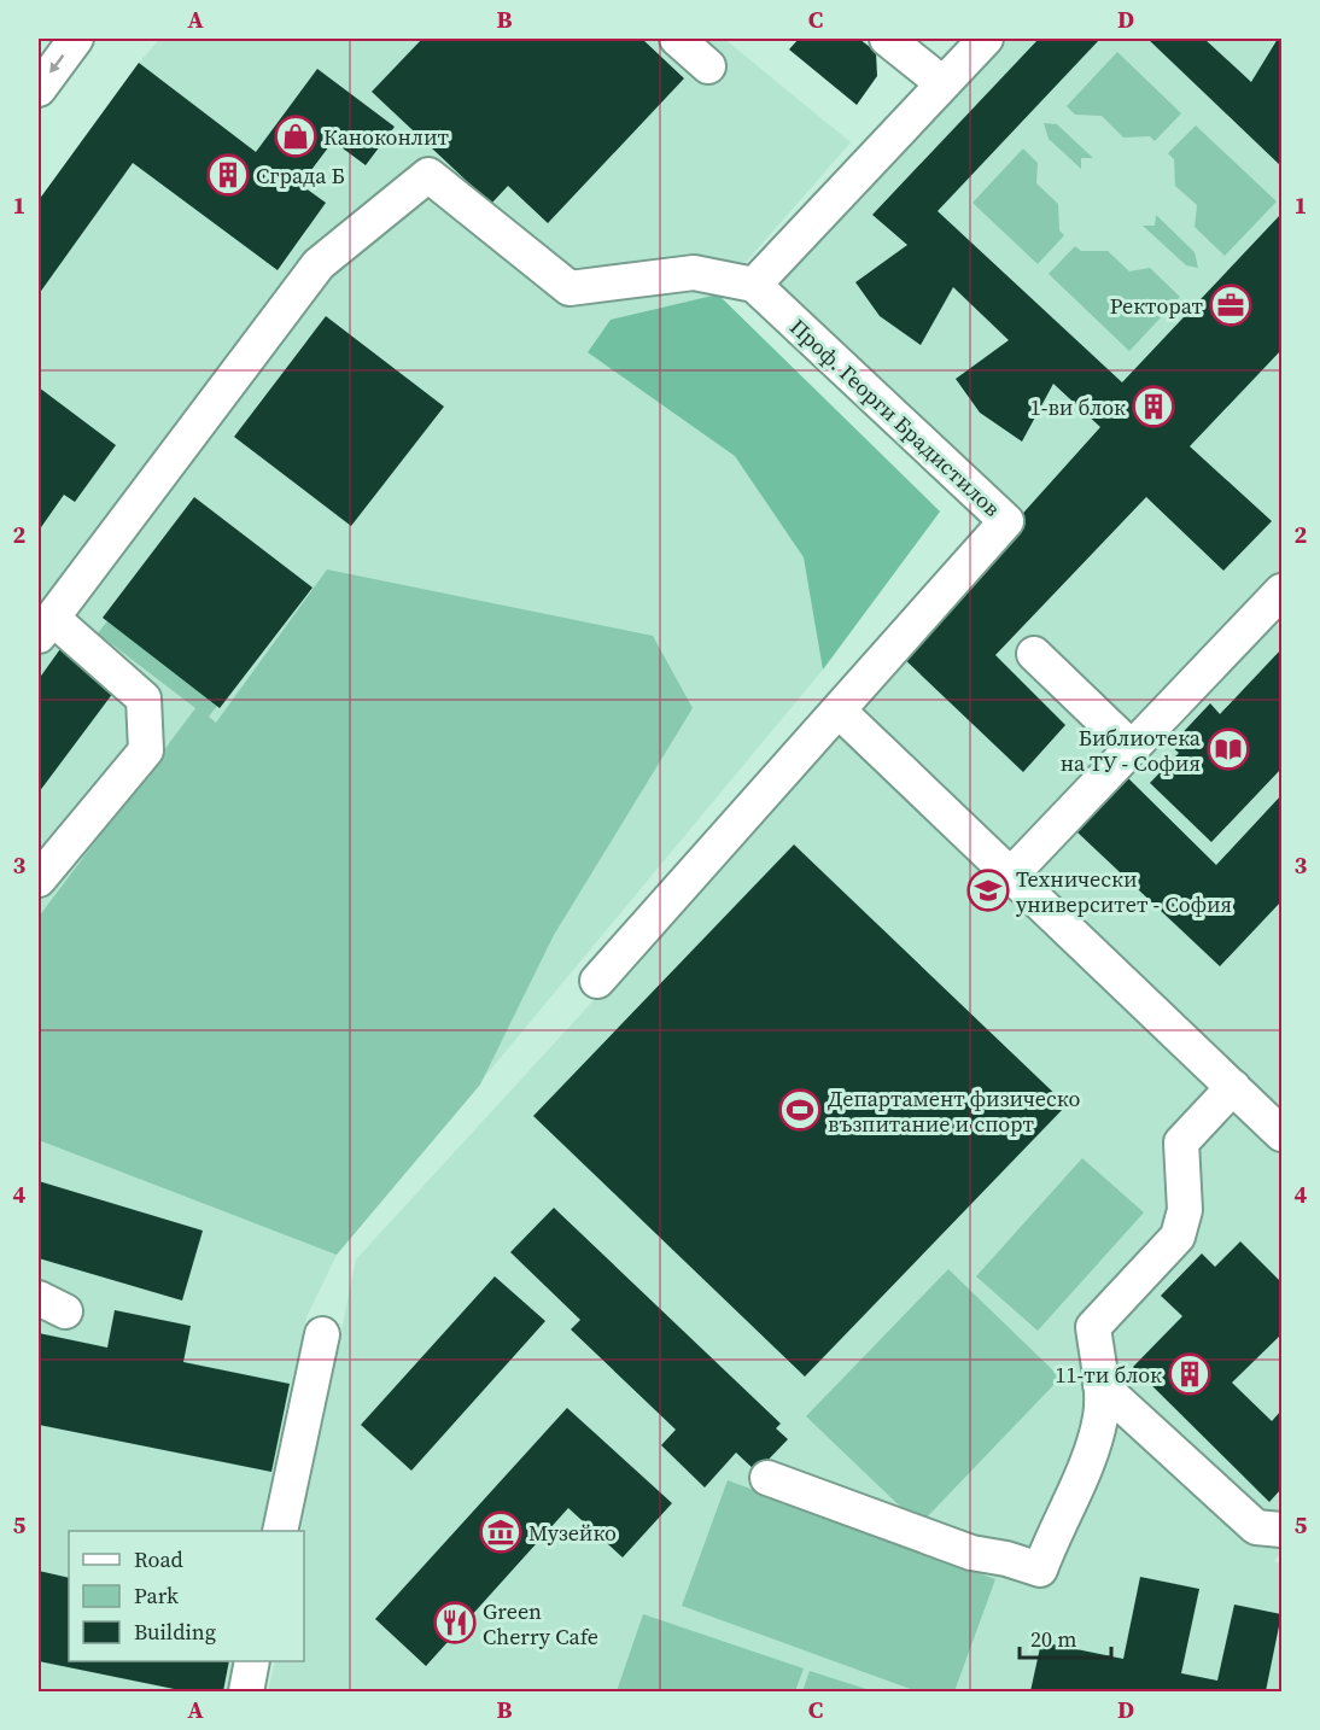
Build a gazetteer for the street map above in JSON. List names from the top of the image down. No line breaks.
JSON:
{"streets":{"street":["Проф. Георги Брадистилов"]},"places":{"shop":["Каноконлит"],"building":["Сграда Б","1-ви блок","11-ти блок"],"office":["Ректорат"],"library":["Библиотека на ТУ - София"],"school or university":["Технически университет - София"],"sports":["Департамент физическо възпитание и спорт"],"museum":["Музейко"],"restaurant":["Green Cherry Cafe"]},"legend":["Road","Park","Building"],"scale_bar":"20 m","grid":{"columns":["A","B","C","D"],"rows":["1","2","3","4","5"]}}
